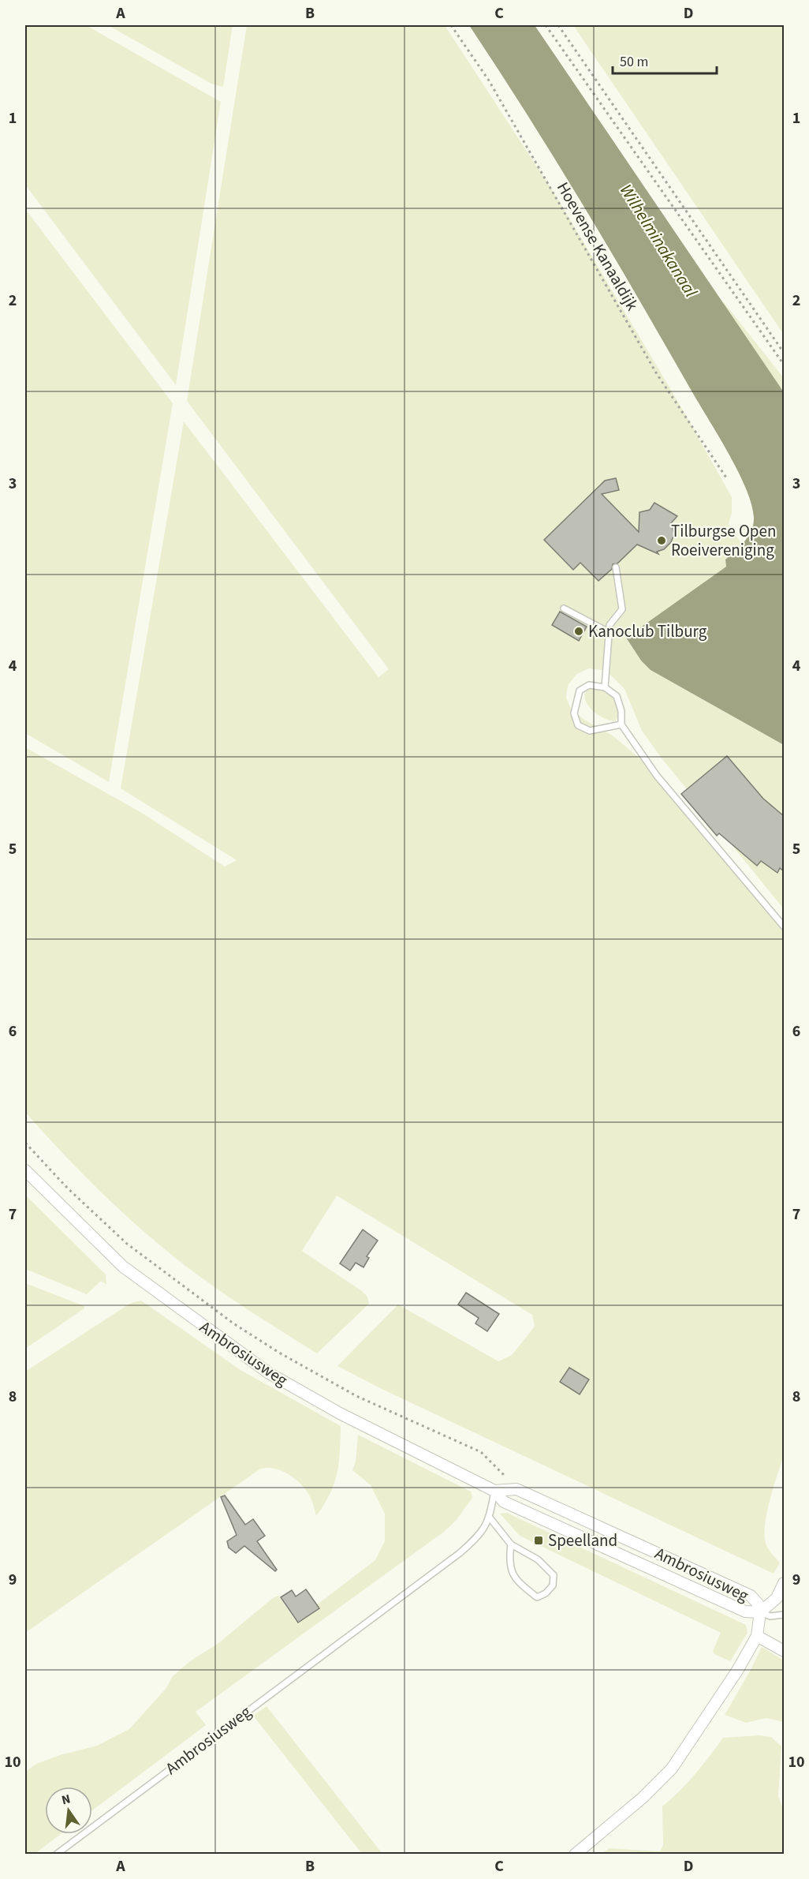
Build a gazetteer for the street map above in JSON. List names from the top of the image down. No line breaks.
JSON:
{"streets":{"street":["Ambrosiusweg"],"path":["Hoevense Kanaaldijk"]},"water":["Wilhelminakanaal"],"places":{"other":["Tilburgse Open Roeivereniging","Kanoclub Tilburg"],"transit":["Speelland"]},"scale_bar":"50 m","north":"top","grid":{"columns":["A","B","C","D"],"rows":["1","2","3","4","5","6","7","8","9","10"]}}
